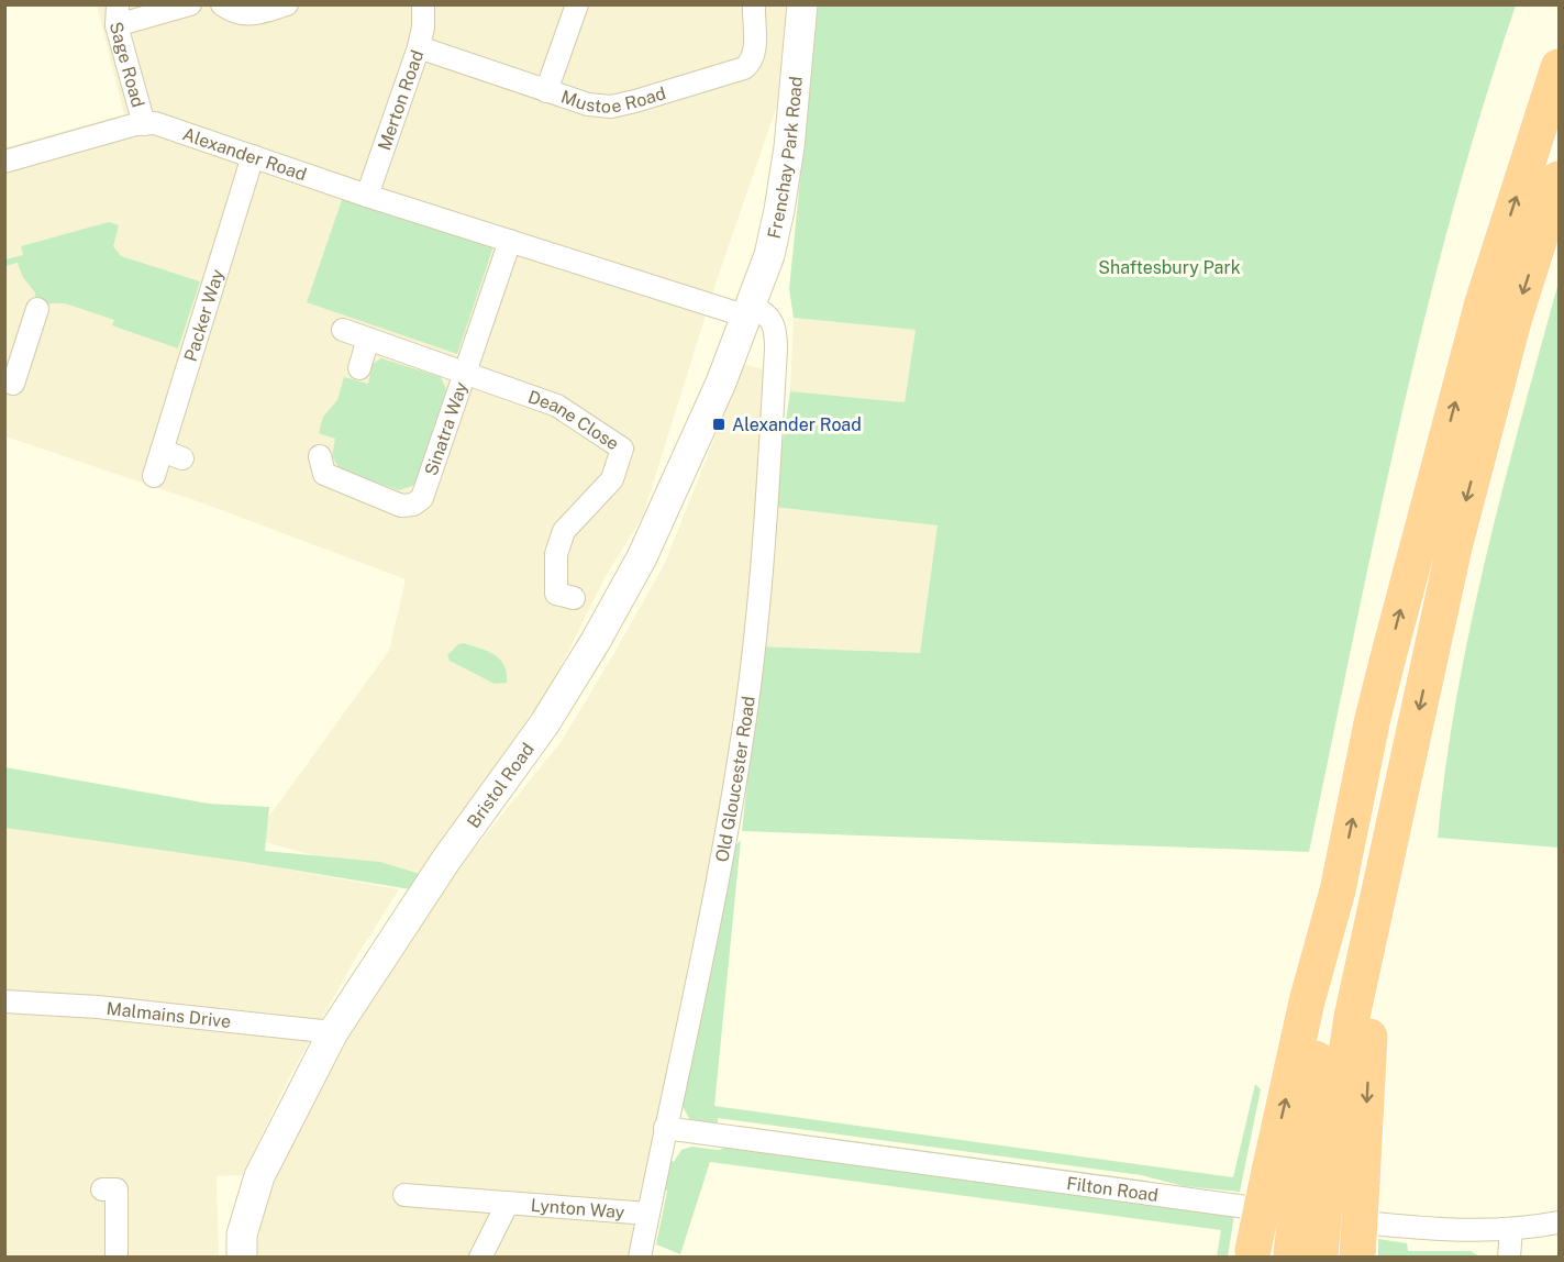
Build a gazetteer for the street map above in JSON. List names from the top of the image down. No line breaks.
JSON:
{"streets":{"main road":["Frenchay Park Road","Bristol Road"],"street":["Sage Road","Mustoe Road","Merton Road","Alexander Road","Packer Way","Deane Close","Sinatra Way","Old Gloucester Road","Malmains Drive","Filton Road","Lynton Way"]},"crossings":[["Sage Road","Alexander Road"],["Mustoe Road","Merton Road"],["Merton Road","Alexander Road"],["Alexander Road","Frenchay Park Road"],["Alexander Road","Packer Way"],["Alexander Road","Sinatra Way"],["Alexander Road","Old Gloucester Road"],["Alexander Road","Bristol Road"],["Frenchay Park Road","Old Gloucester Road"],["Frenchay Park Road","Bristol Road"],["Deane Close","Sinatra Way"],["Old Gloucester Road","Bristol Road"],["Old Gloucester Road","Filton Road"],["Old Gloucester Road","Lynton Way"],["Bristol Road","Malmains Drive"]],"parks":["Shaftesbury Park"],"places":{"transit":["Alexander Road"]}}
